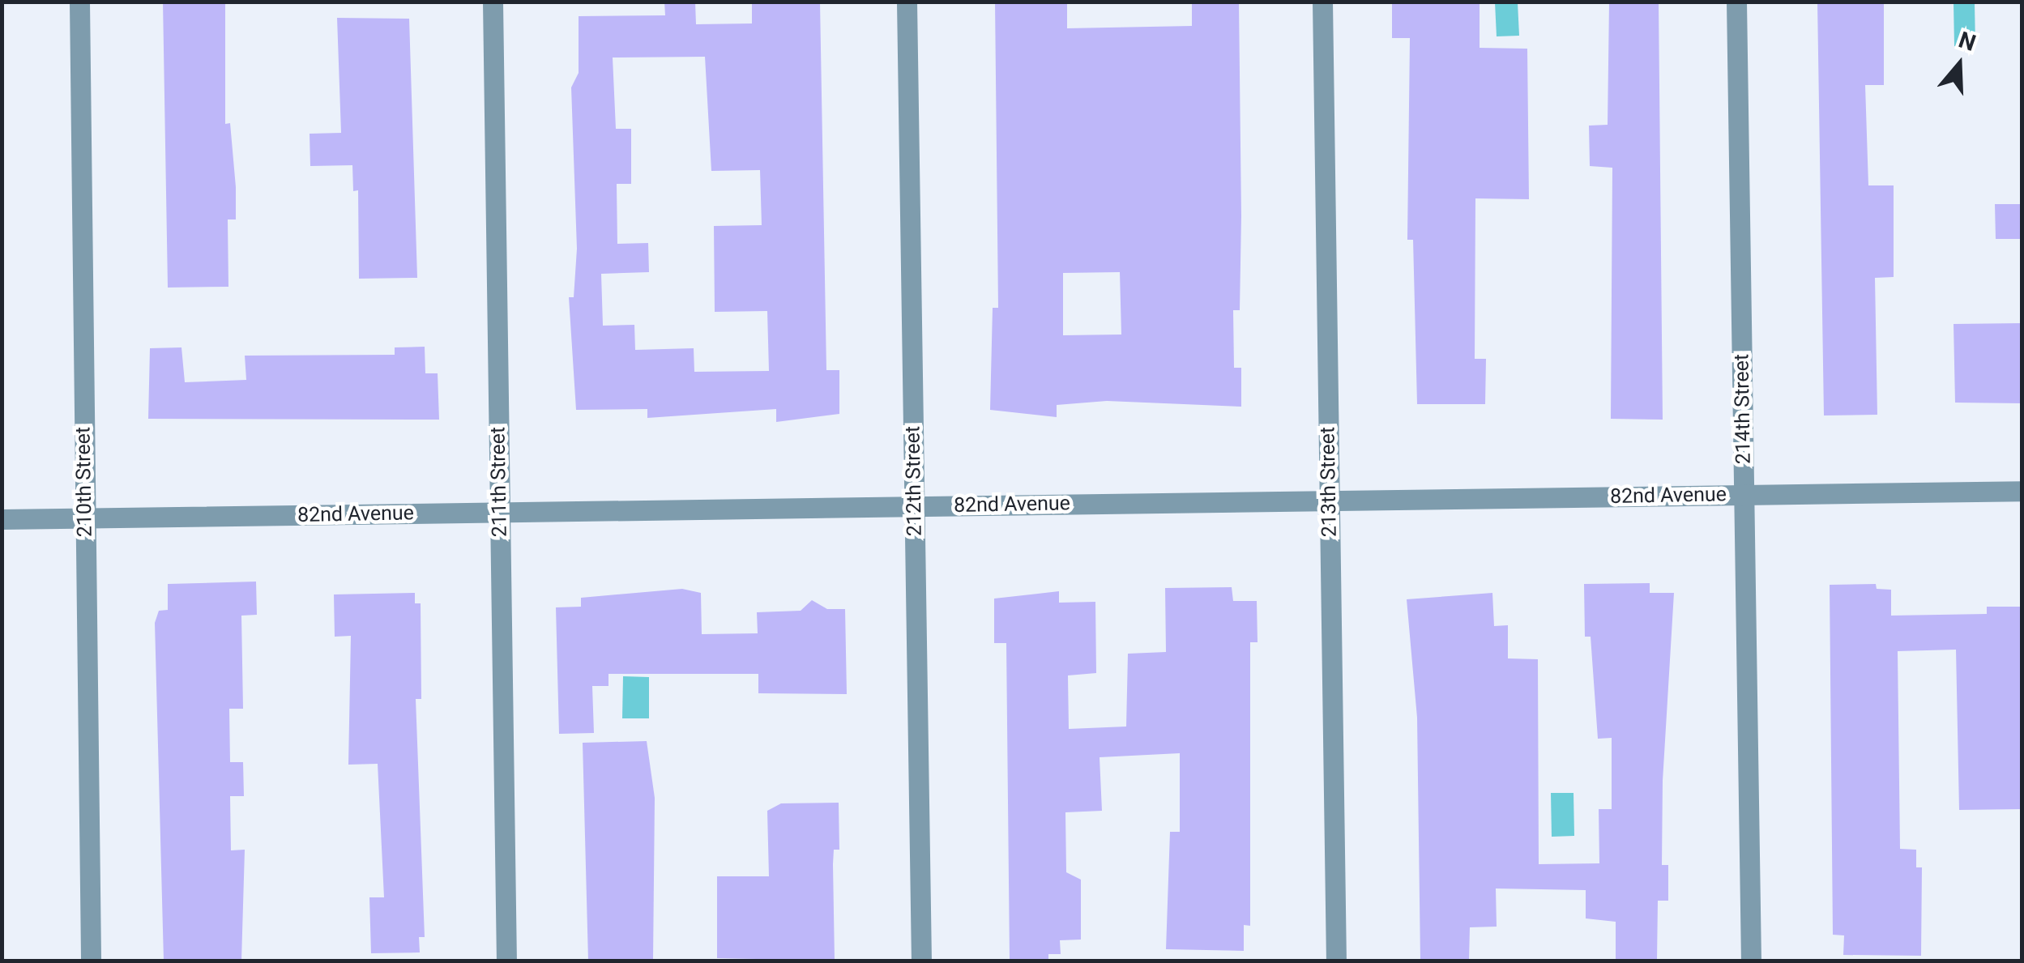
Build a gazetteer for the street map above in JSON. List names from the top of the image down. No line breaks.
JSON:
{"streets":{"street":["214th Street","212th Street","210th Street","211th Street","213th Street","82nd Avenue"]},"crossings":[["214th Street","82nd Avenue"],["212th Street","82nd Avenue"],["210th Street","82nd Avenue"],["211th Street","82nd Avenue"],["213th Street","82nd Avenue"]],"north":"top"}
